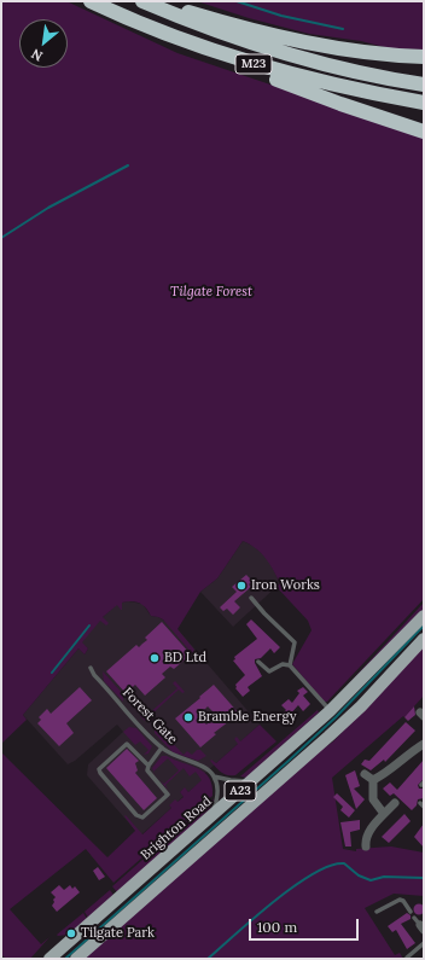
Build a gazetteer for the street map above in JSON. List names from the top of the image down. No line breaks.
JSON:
{"streets":{"highway":["M23"],"main road":["A23","Brighton Road"],"lane":["Forest Gate"]},"parks":["Tilgate Forest"],"places":["Iron Works","BD Ltd","Bramble Energy","Tilgate Park"],"scale_bar":"100 m","north":"bottom left"}
